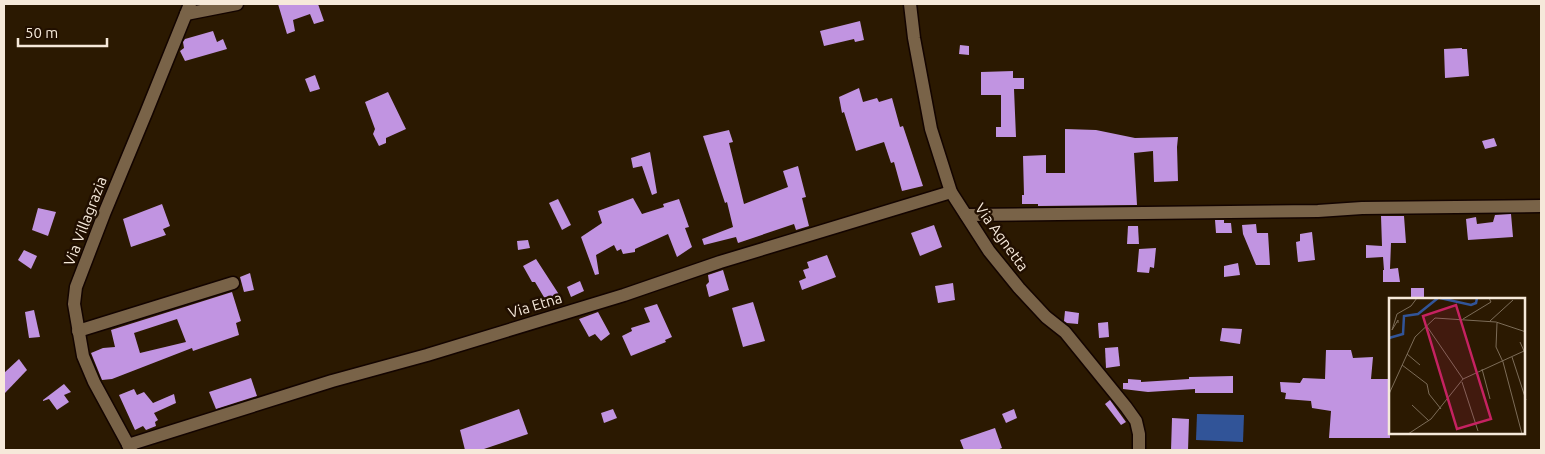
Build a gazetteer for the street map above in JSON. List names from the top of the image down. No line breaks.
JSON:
{"streets":{"street":["Via Villagrazia","Via Agnetta","Via Etna"]},"crossings":[["Via Villagrazia","Via Etna"],["Via Agnetta","Via Etna"]],"scale_bar":"50 m"}
